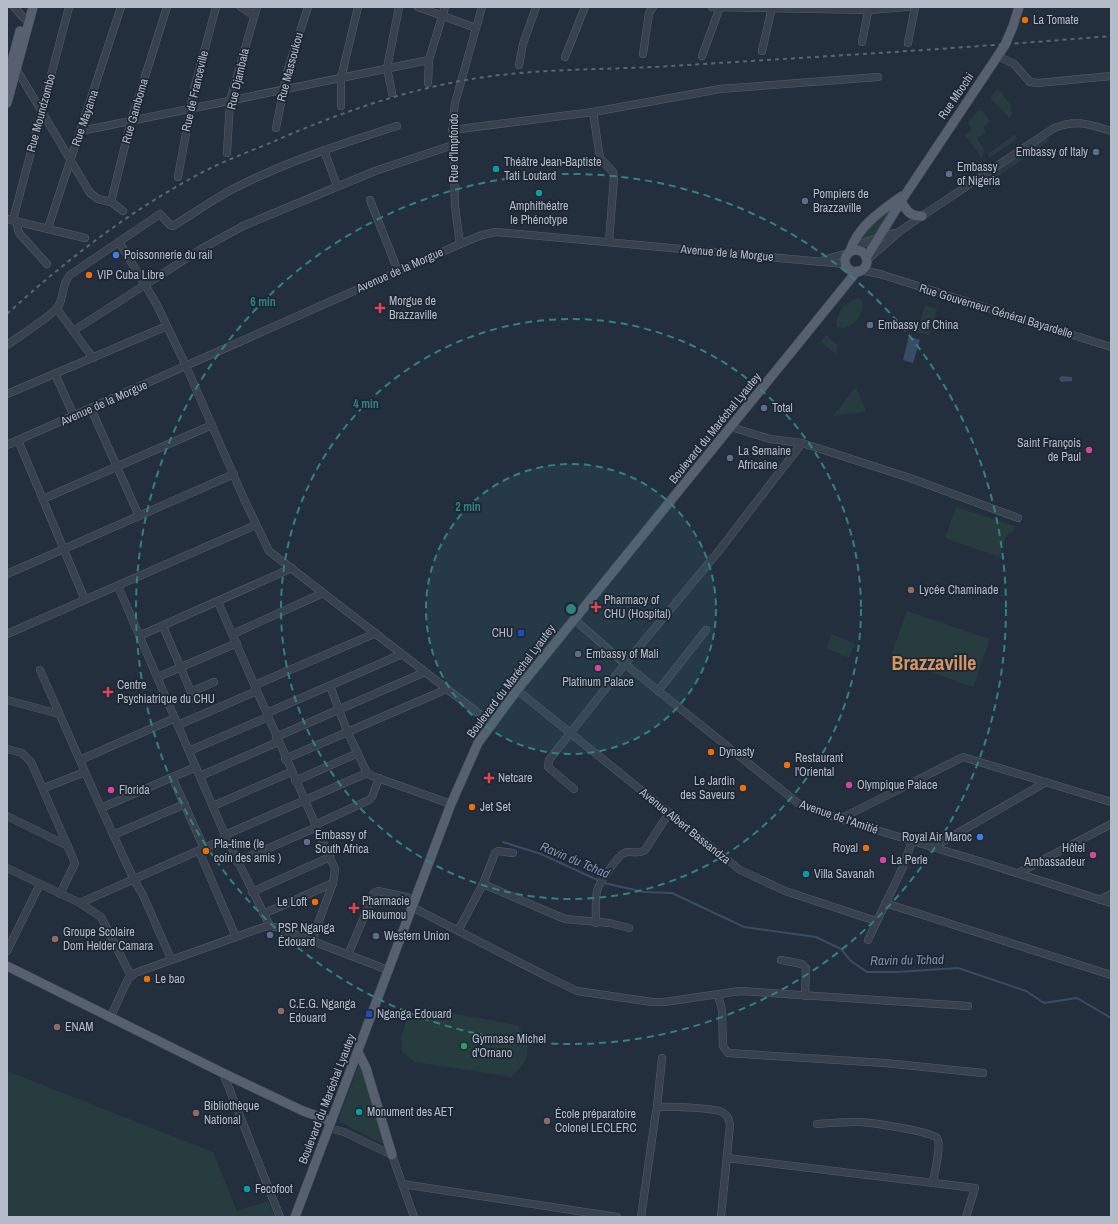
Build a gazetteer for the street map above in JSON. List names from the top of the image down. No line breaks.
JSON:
{"streets":{"main road":["Rue Mbochi","Boulevard du Maréchal Lyautey"],"street":["Rue Massoukou","Rue Djambala","Rue de Franceville","Rue Gamboma","Rue Moundzombo","Rue Mayama","Rue d'Impfondo","Avenue de la Morgue","Rue Gouverneur Général Bayardelle","Avenue de l'Amitié","Avenue Albert Bassandza"]},"crossings":[["Rue Mbochi","Avenue de la Morgue"],["Rue Mbochi","Rue Gouverneur Général Bayardelle"],["Rue Mbochi","Boulevard du Maréchal Lyautey"],["Rue d'Impfondo","Avenue de la Morgue"],["Avenue de la Morgue","Boulevard du Maréchal Lyautey"],["Rue Gouverneur Général Bayardelle","Boulevard du Maréchal Lyautey"],["Boulevard du Maréchal Lyautey","Avenue de l'Amitié"],["Boulevard du Maréchal Lyautey","Avenue Albert Bassandza"]],"districts":["Brazzaville"],"water":["Ravin du Tchad"],"places":{"other":["La Tomate","Embassy of Italy","Théâtre Jean-Baptiste Tati Loutard","Embassy of Nigeria","Amphithéatre le Phénotype","Pompiers de Brazzaville","Poissonnerie du rail","VIP Cuba Libre","Embassy of China","Total","Saint François de Paul","La Semaine Africaine","Lycée Chaminade","Embassy of Mali","Platinum Palace","Dynasty","Restaurant l'Oriental","Olympique Palace","Le Jardin des Saveurs","Florida","Jet Set","Royal Air Maroc","Embassy of South Africa","Royal","Pla-time (le coin des amis )","Hôtel Ambassadeur","La Perle","Villa Savanah","Le Loft","PSP Nganga Édouard","Western Union","Groupe Scolaire Dom Helder Camara","Le bao","C.E.G. Nganga Edouard","ENAM","Gymnase Michel d'Ornano","Monument des AET","Bibliothèque National","École préparatoire Colonel LECLERC","Fecofoot"],"health":["Morgue de Brazzaville","Pharmacy of CHU (Hospital)","Centre Psychiatrique du CHU","Netcare","Pharmacie Bikoumou"],"transit":["CHU","Nganga Edouard"]},"rings":["6 min","4 min","2 min"]}
